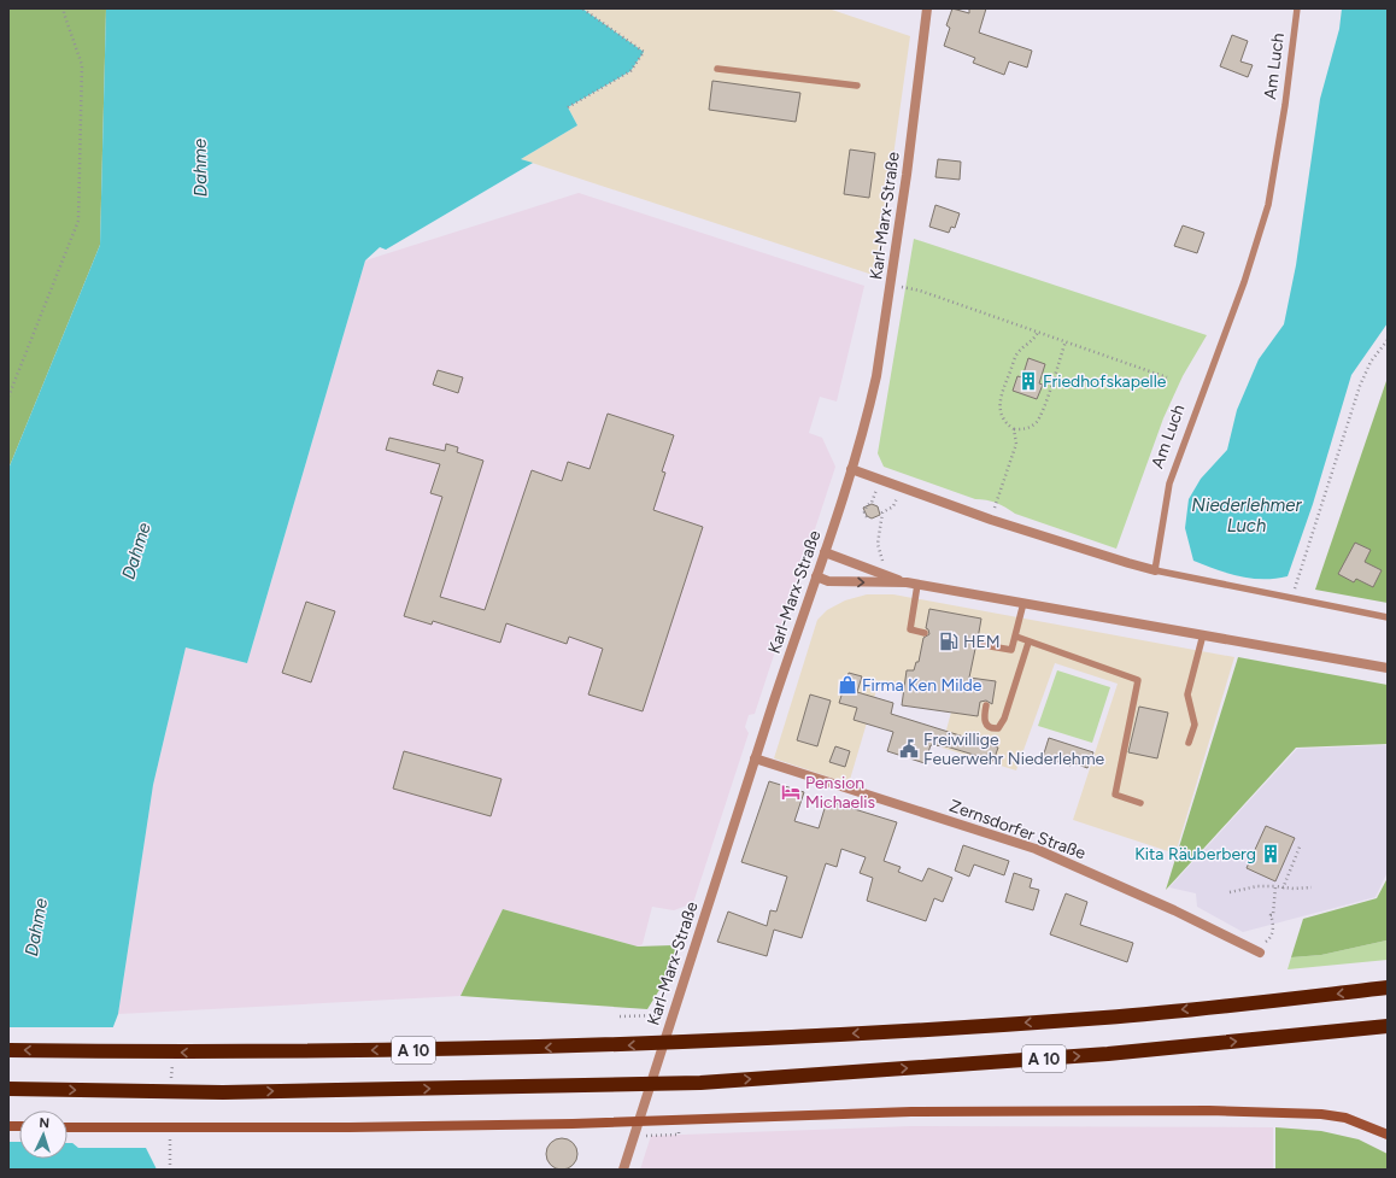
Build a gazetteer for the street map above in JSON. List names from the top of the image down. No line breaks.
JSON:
{"streets":{"highway":["A 10"],"street":["Karl-Marx-Straße","Zernsdorfer Straße"],"lane":["Am Luch"]},"crossings":[["Karl-Marx-Straße","Zernsdorfer Straße"]],"water":["Dahme","Niederlehmer Luch"],"places":{"building":["Friedhofskapelle","Kita Räuberberg"],"fuel station":["HEM"],"shop":["Firma Ken Milde"],"public building":["Freiwillige Feuerwehr Niederlehme"],"hotel":["Pension Michaelis"]},"north":"top"}
